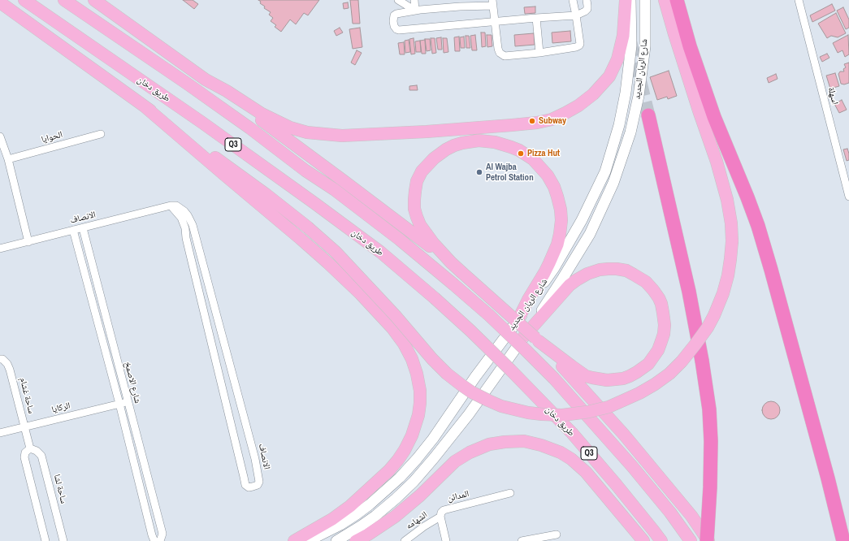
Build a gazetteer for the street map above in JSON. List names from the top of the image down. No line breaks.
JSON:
{"streets":{"main road":["شارع الريان الجديد","طريق دخان","Q3"],"street":["اسهلة","الحوايا","الانصاف","شارع الاصمخ","ساحة غشام","الركايا","ساحة لشا","المدائن","الشهامه"]},"crossings":[["الانصاف","شارع الاصمخ"],["شارع الاصمخ","الركايا"],["ساحة غشام","الركايا"],["المدائن","الشهامه"]],"places":["Subway","Pizza Hut","Al Wajba Petrol Station"]}
